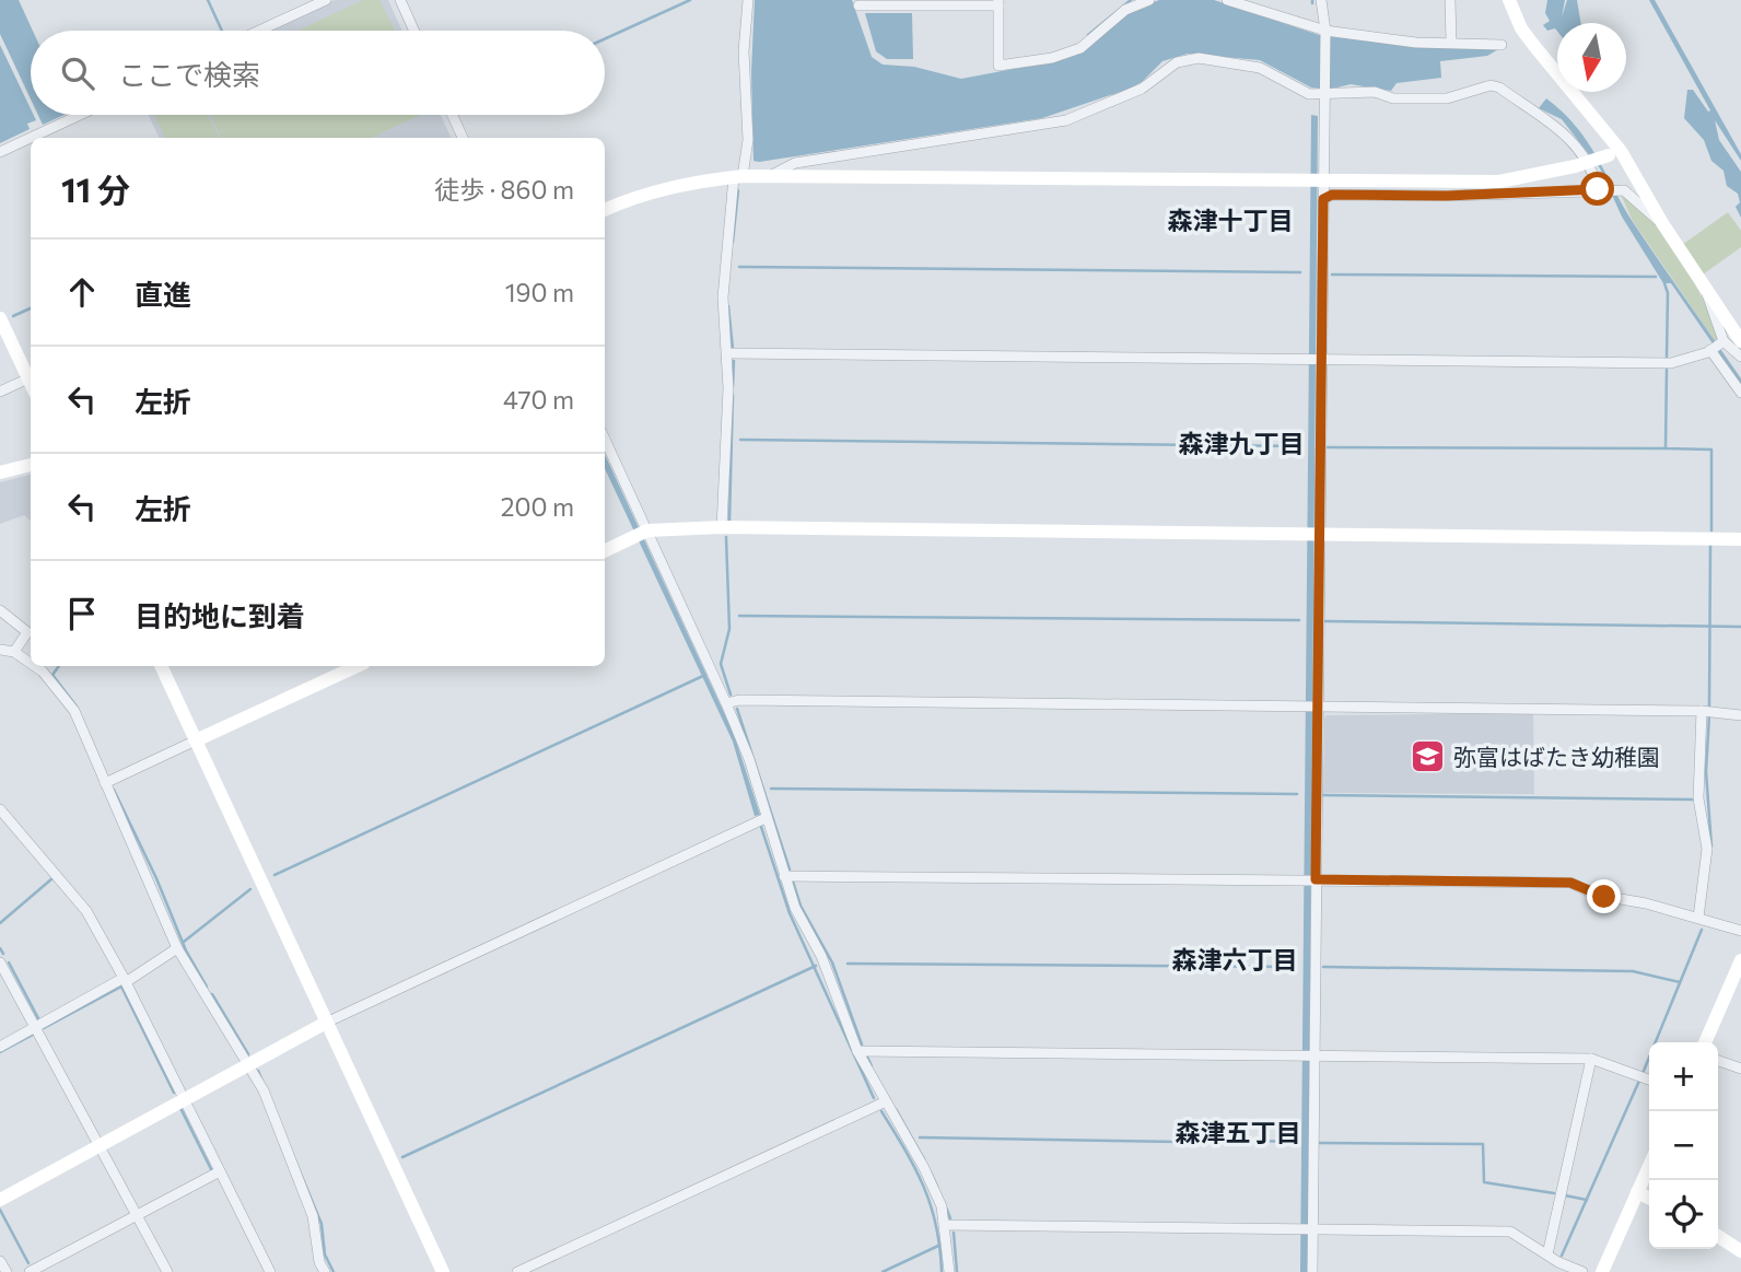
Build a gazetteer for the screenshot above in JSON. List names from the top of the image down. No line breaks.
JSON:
{"districts":["森津十丁目","森津九丁目","森津六丁目","森津五丁目"],"places":{"school or university":["弥富はばたき幼稚園"]},"north":"bottom","page":{"search":"ここで検索","heading":["11 分","徒歩 · 860 m"],"list":[["直進","190 m"],["左折","470 m"],["左折","200 m"],"目的地に到着"],"map_buttons":["+","−"]}}
